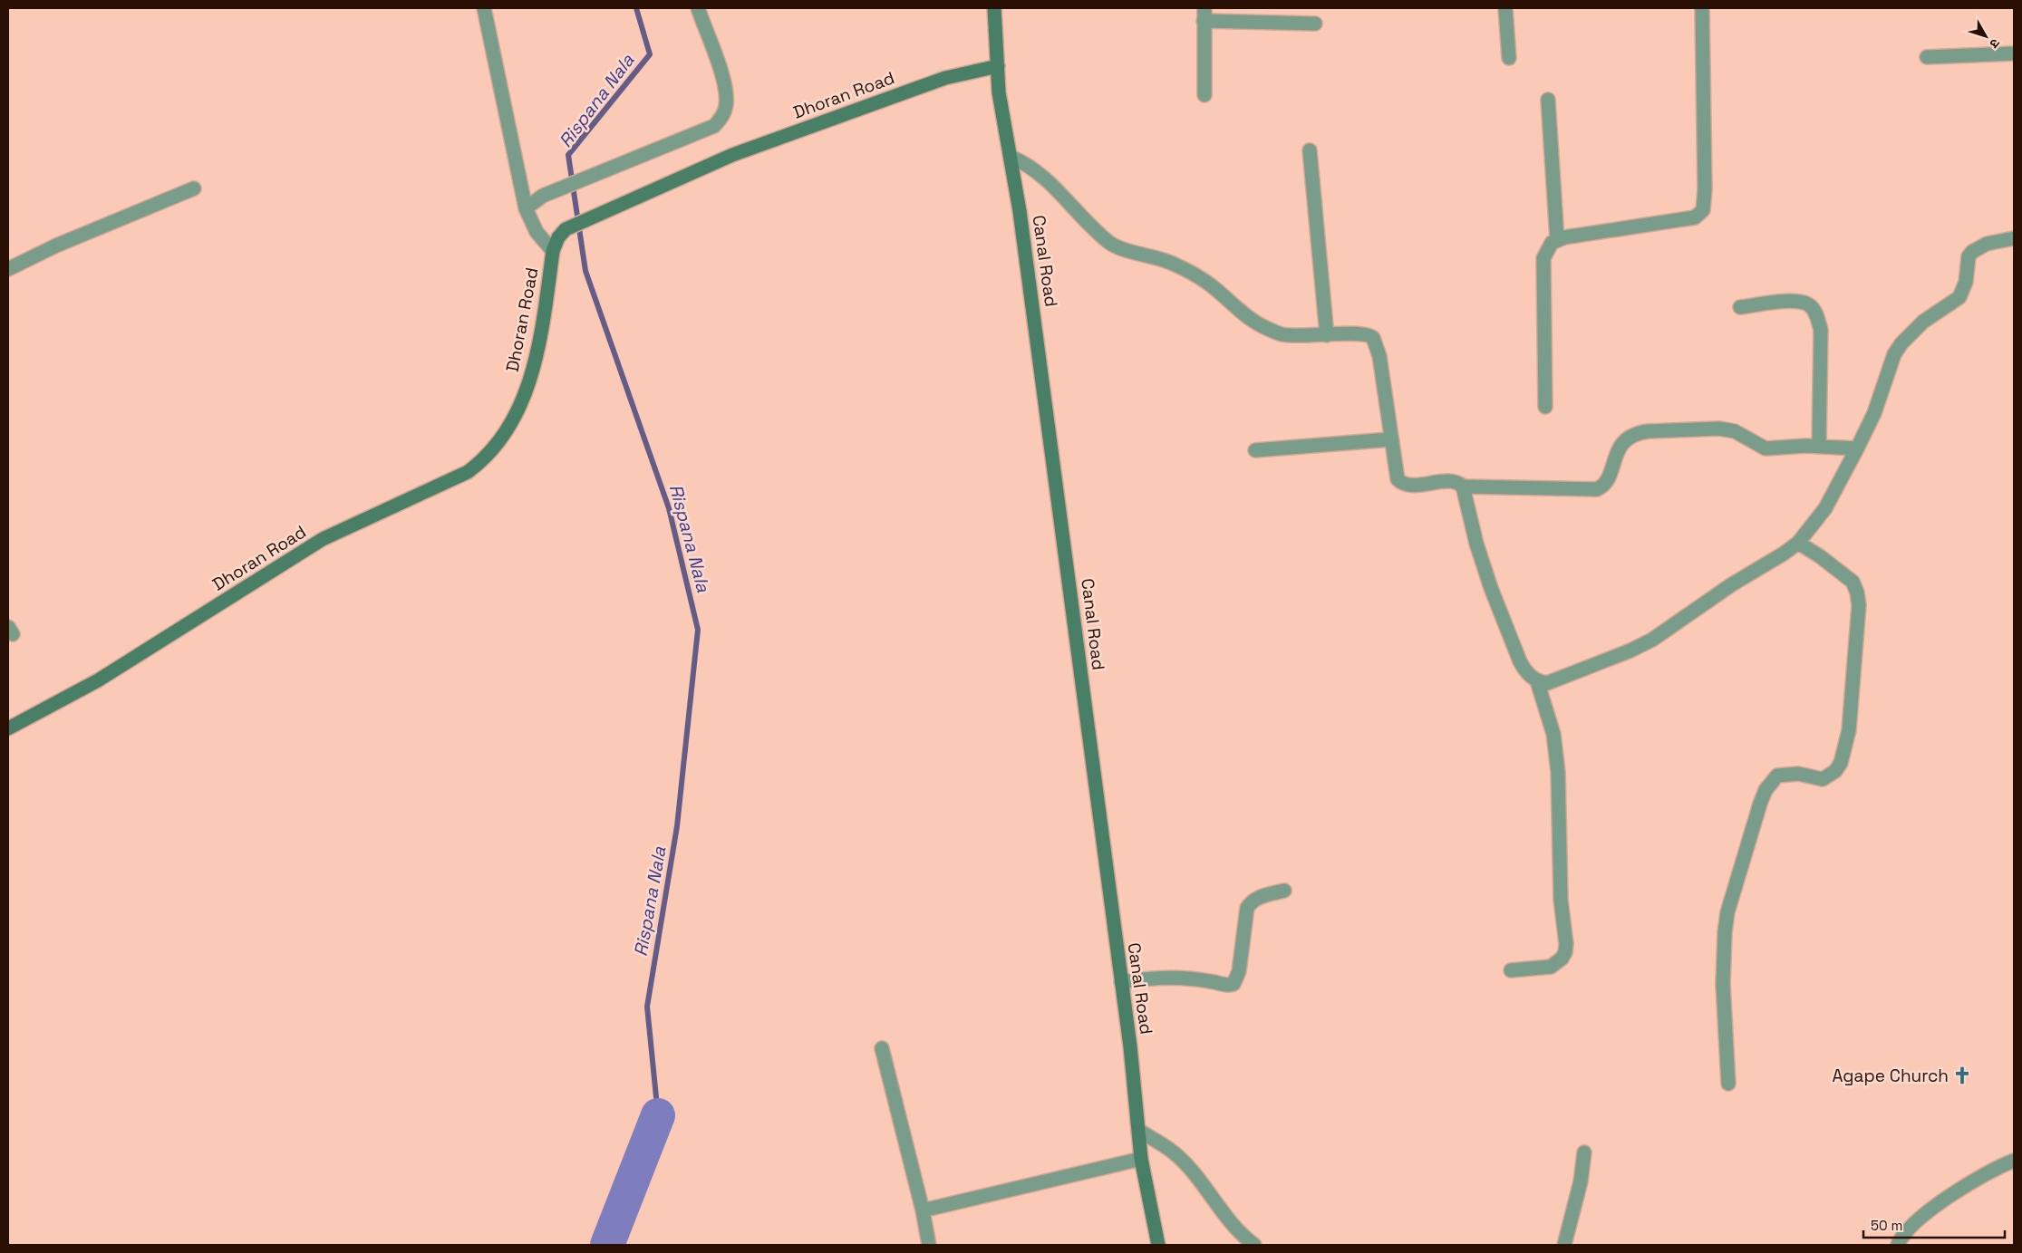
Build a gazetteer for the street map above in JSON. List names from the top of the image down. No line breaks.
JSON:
{"streets":{"street":["Dhoran Road","Canal Road"]},"crossings":[["Dhoran Road","Canal Road"]],"water":["Rispana Nala"],"places":{"church":["Agape Church"]},"scale_bar":"50 m","north":"bottom right"}
